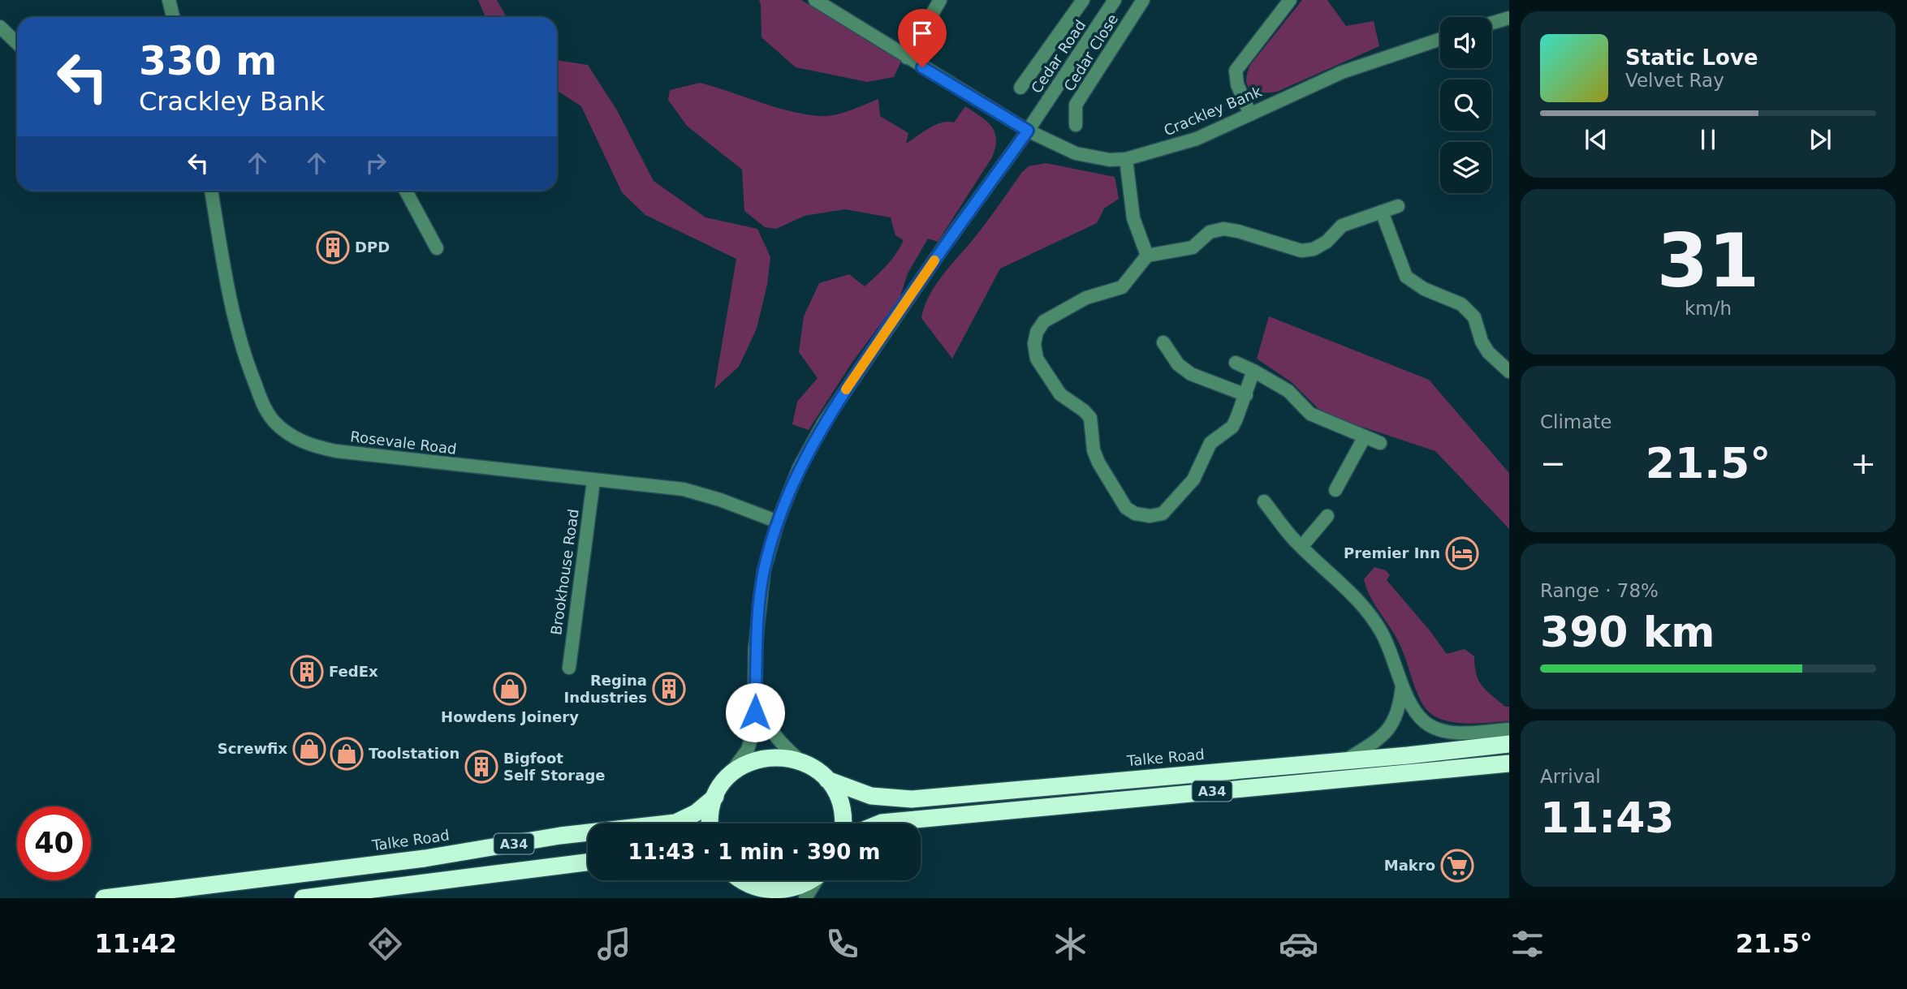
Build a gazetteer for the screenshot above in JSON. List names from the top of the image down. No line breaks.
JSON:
{"streets":{"highway":["Talke Road","A34"],"street":["Cedar Close","Cedar Road","Crackley Bank","Rosevale Road","Brookhouse Road"]},"crossings":[["Cedar Road","Crackley Bank"],["Cedar Road","Rosevale Road"],["Rosevale Road","Brookhouse Road"],["Talke Road","A34"]],"places":{"building":["DPD","FedEx","Regina Industries","Bigfoot Self Storage"],"hotel":["Premier Inn"],"shop":["Howdens Joinery","Screwfix","Toolstation"],"supermarket":["Makro"]},"page":{"turn":["330 m","Crackley Bank"],"song":["Static Love","Velvet Ray"],"tile":[["31","km/h"],"Climate",["Range · 78%","390 km"],["Arrival","11:43"]],"heat":["−","21.5°","+"],"limit":"40","trip":"11:43 · 1 min · 390 m","tabs":["11:42","21.5°"]}}
